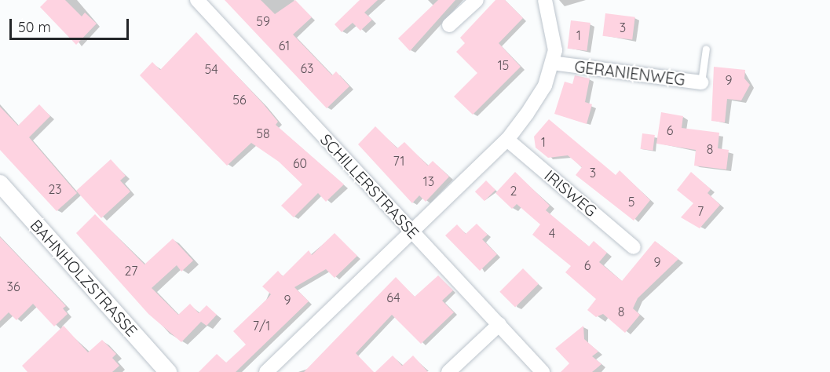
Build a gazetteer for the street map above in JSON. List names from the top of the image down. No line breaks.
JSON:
{"streets":{"street":["GERANIENWEG","SCHILLERSTRASSE","IRISWEG","BAHNHOLZSTRASSE"]},"house_numbers":["59","3","1","61","15","63","54","9","56","6","58","1","8","71","60","3","13","23","2","5","7","4","9","6","27","36","64","9","8","7/1"],"scale_bar":"50 m"}
